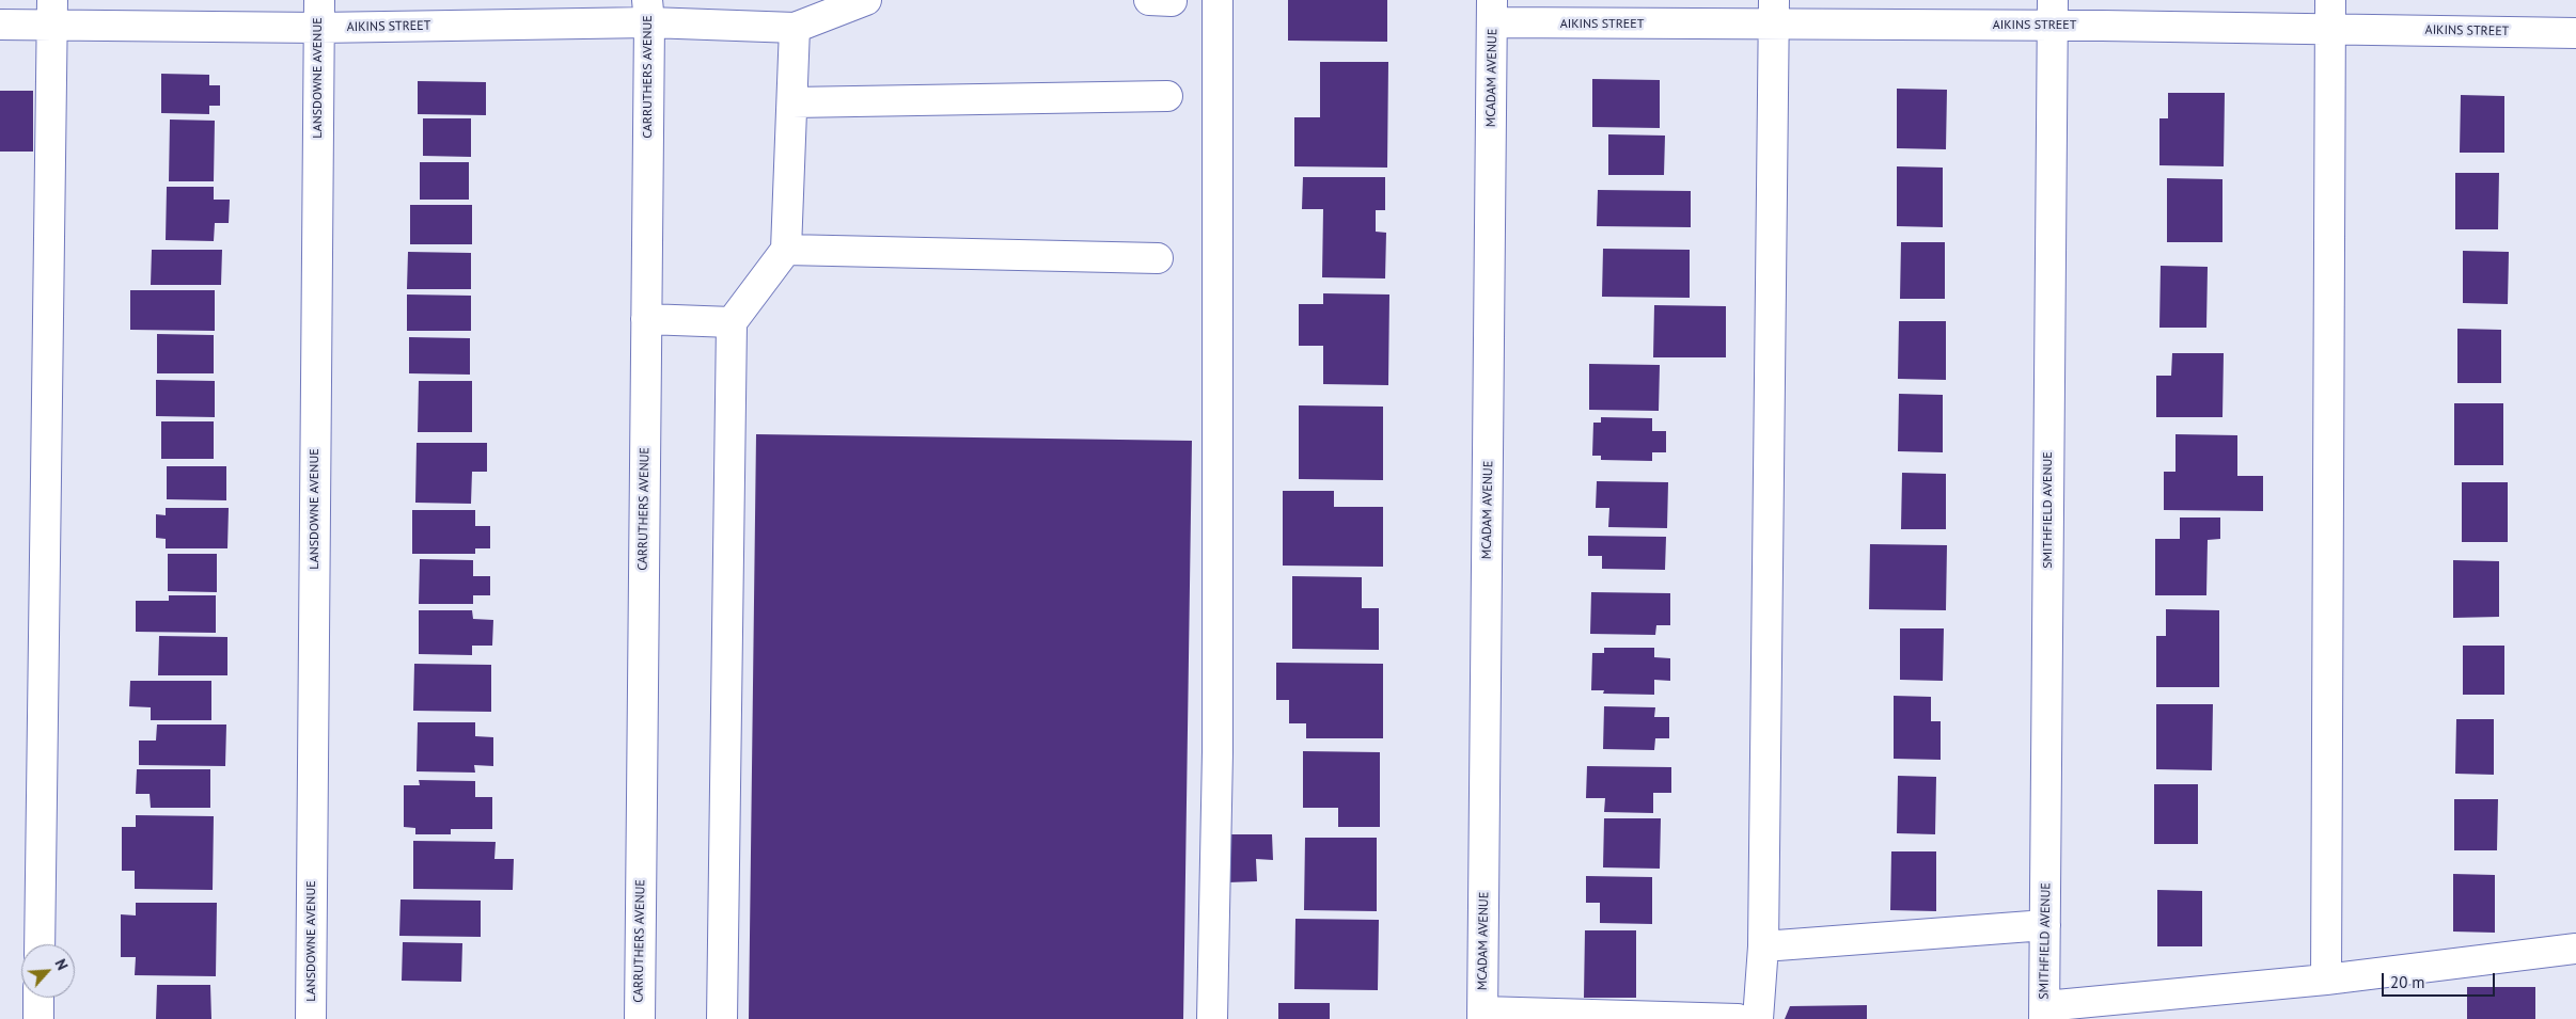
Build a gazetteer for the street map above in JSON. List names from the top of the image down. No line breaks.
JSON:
{"streets":{"street":["AIKINS STREET","CARRUTHERS AVENUE","LANSDOWNE AVENUE","MCADAM AVENUE","SMITHFIELD AVENUE"]},"crossings":[["AIKINS STREET","CARRUTHERS AVENUE"],["AIKINS STREET","LANSDOWNE AVENUE"],["AIKINS STREET","MCADAM AVENUE"],["AIKINS STREET","SMITHFIELD AVENUE"]],"scale_bar":"20 m","north":"top right"}
